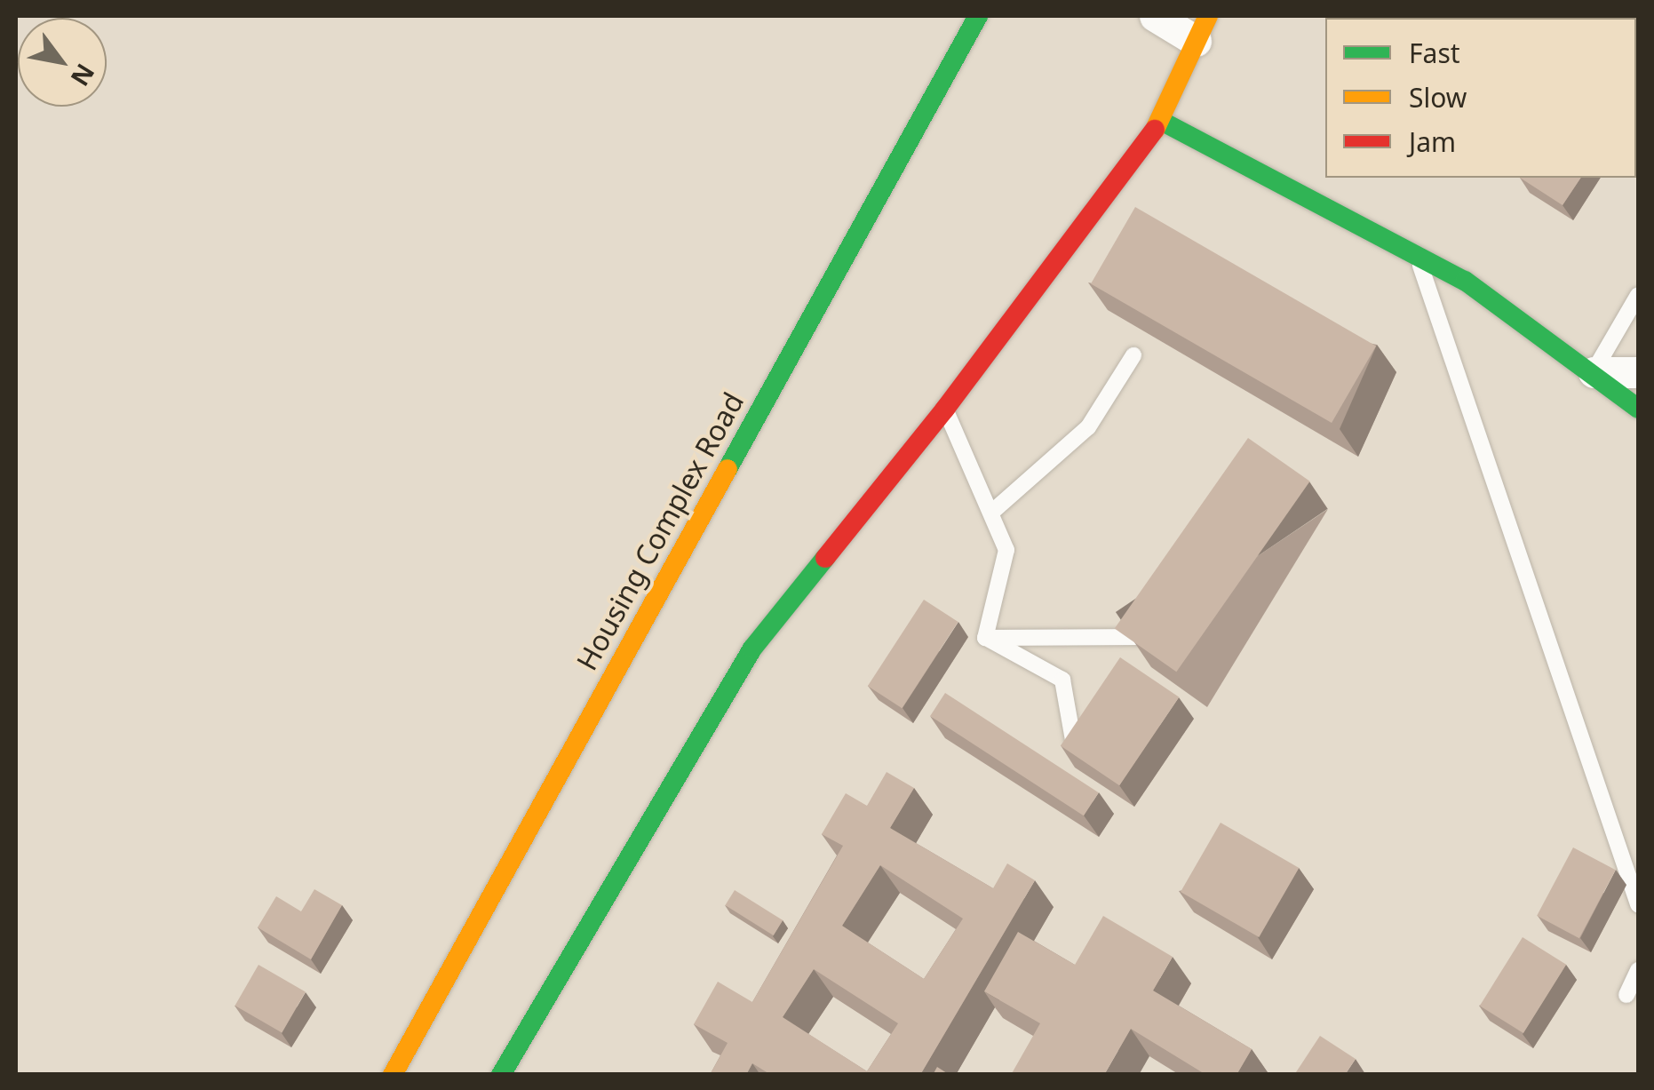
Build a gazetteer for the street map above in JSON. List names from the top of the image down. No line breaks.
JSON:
{"streets":{"street":["Housing Complex Road"]},"legend":["Fast","Slow","Jam"],"north":"bottom right"}
